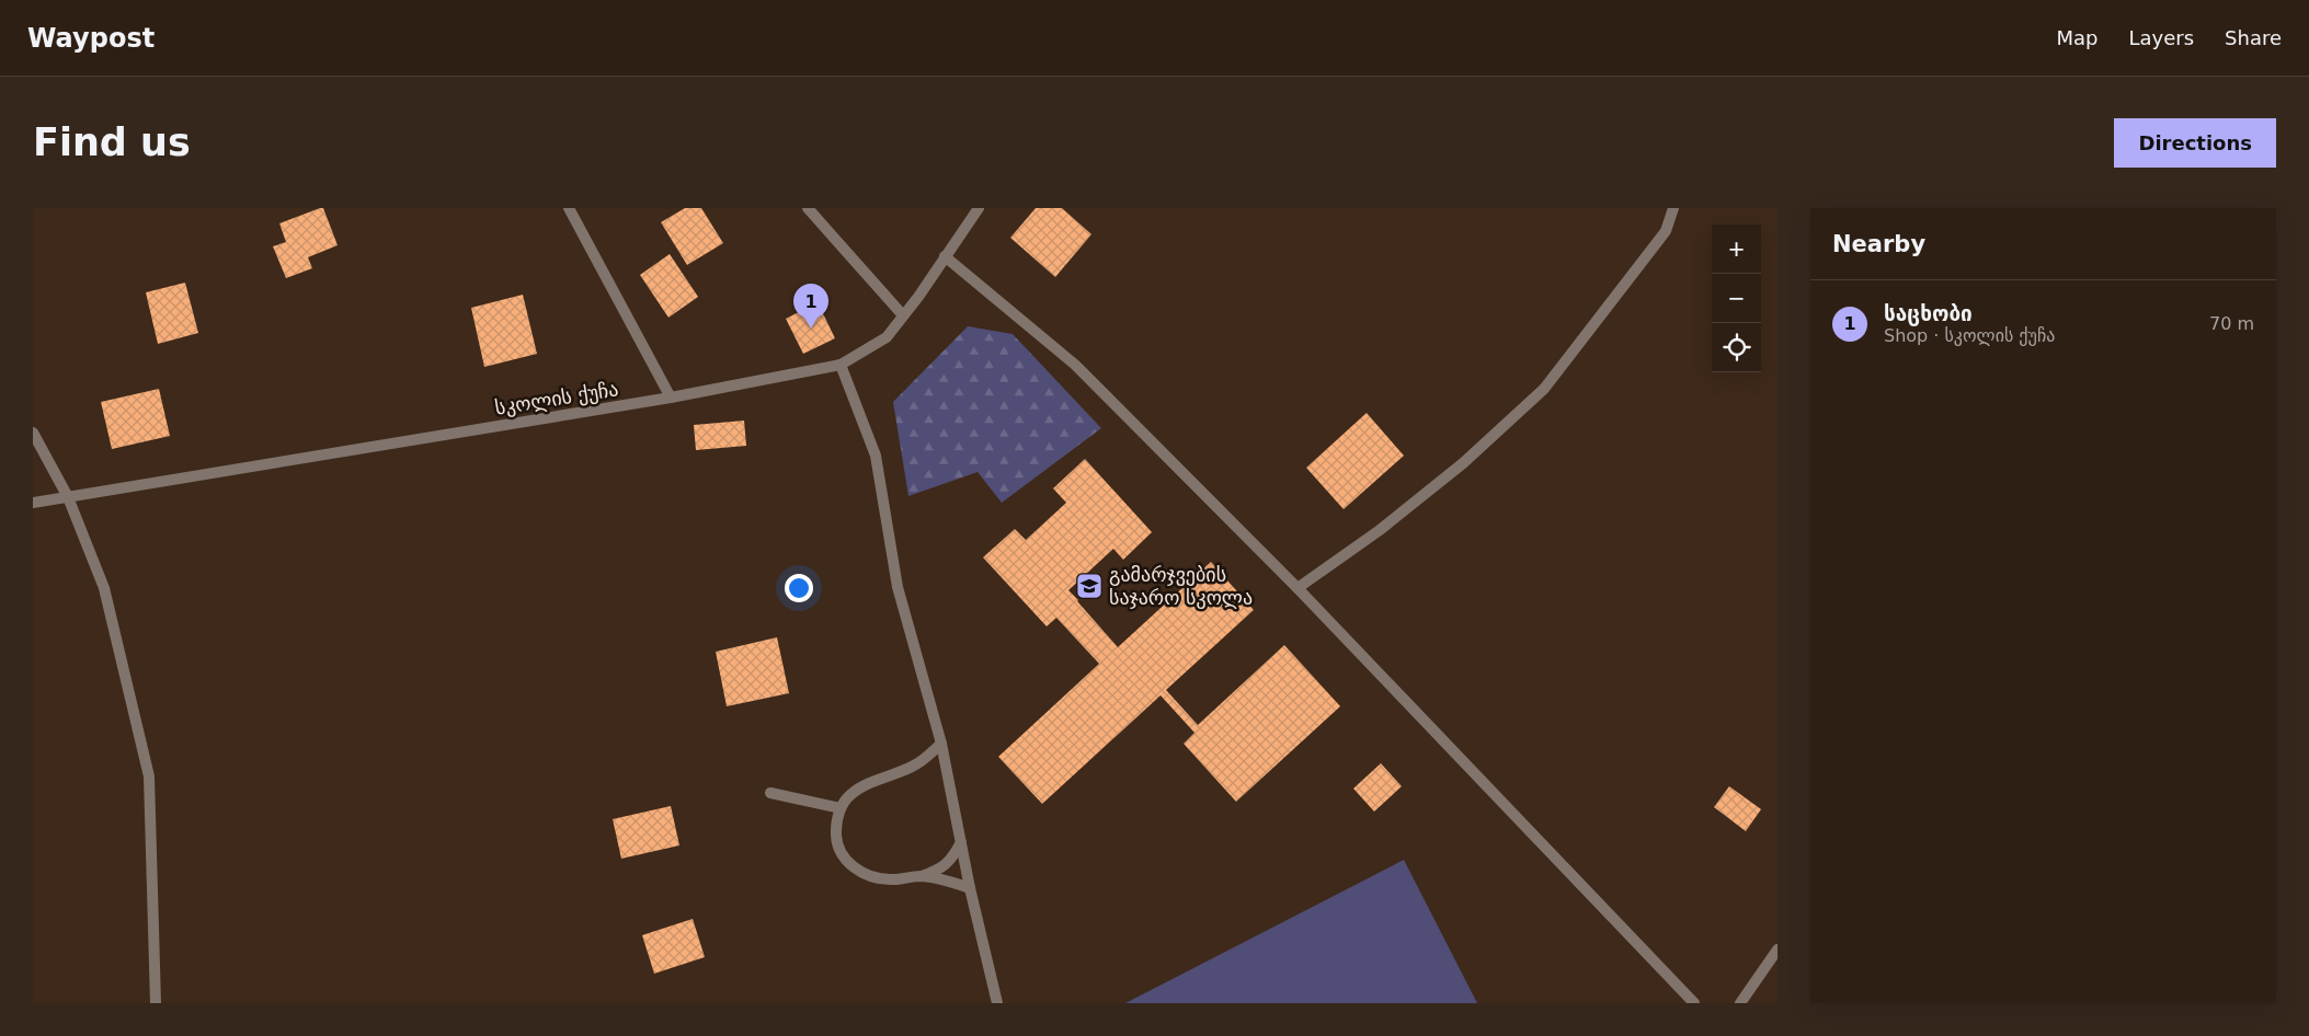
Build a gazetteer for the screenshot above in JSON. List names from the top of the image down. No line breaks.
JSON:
{"streets":{"street":["სკოლის ქუჩა"]},"places":{"school or university":["გამარჯვების საჯარო სკოლა"]},"page":{"header":"Waypost","nav":["Map","Layers","Share"],"buttons":"Directions","title":"Find us","heading":"Nearby","map_buttons":["+","−"],"list":[{"mark":"1","name":"საცხობი","note":"Shop · სკოლის ქუჩა","value":"70 m"}],"pins":"1"}}
